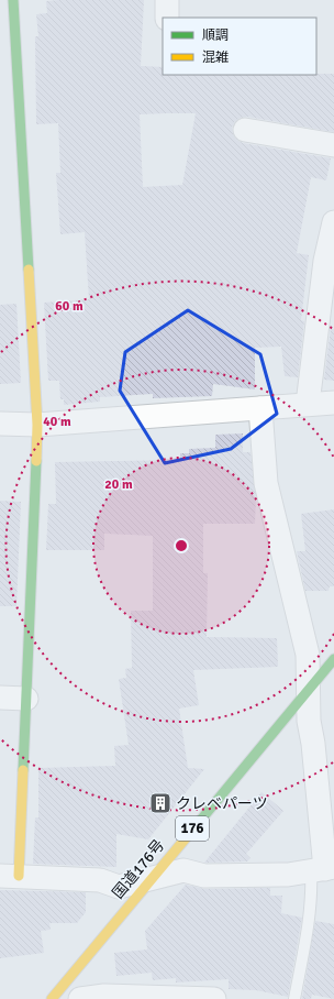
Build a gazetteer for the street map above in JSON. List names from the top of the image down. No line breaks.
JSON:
{"streets":{"main road":["176","国道176号"]},"places":{"building":["クレベパーツ"]},"legend":["順調","混雑"],"rings":["60 m","40 m","20 m"]}
